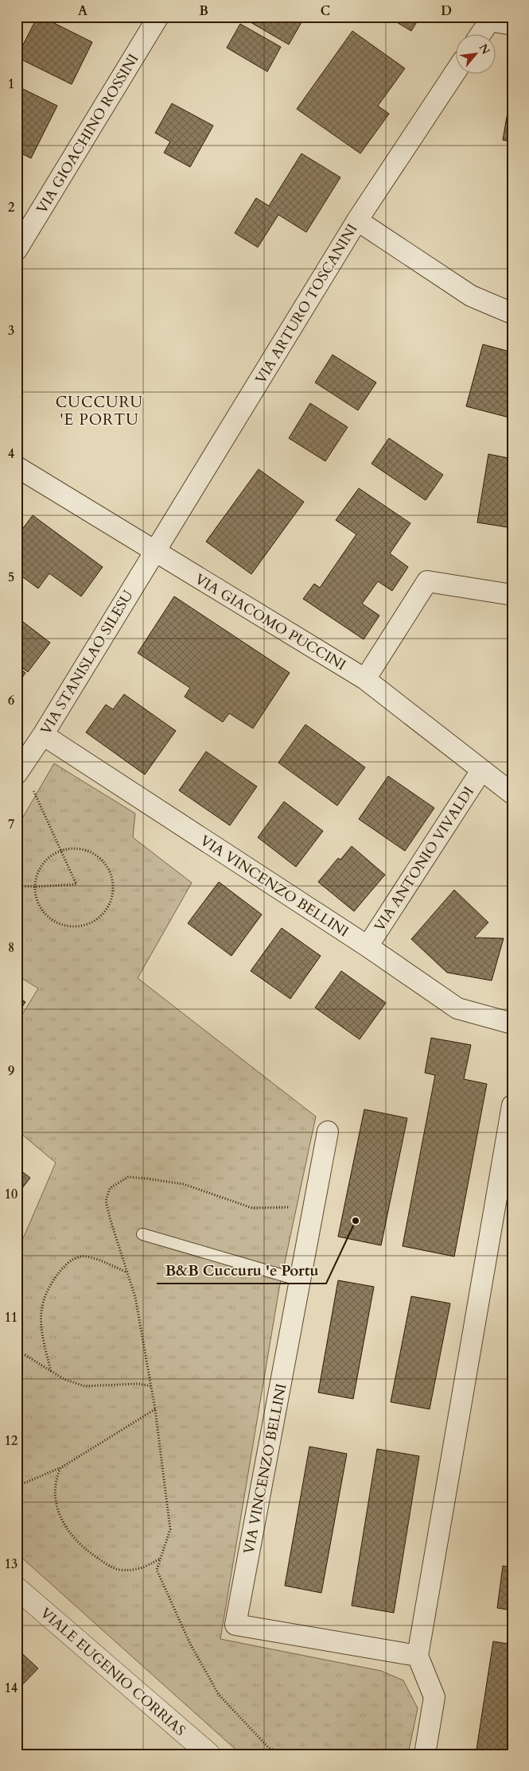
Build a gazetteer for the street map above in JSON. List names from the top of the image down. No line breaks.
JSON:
{"streets":{"street":["VIA GIOACHINO ROSSINI","VIA ARTURO TOSCANINI","VIA GIACOMO PUCCINI","VIA STANISLAO SILESU","VIA ANTONIO VIVALDI","VIA VINCENZO BELLINI","VIALE EUGENIO CORRIAS"]},"crossings":[["VIA ARTURO TOSCANINI","VIA GIACOMO PUCCINI"],["VIA ARTURO TOSCANINI","VIA STANISLAO SILESU"],["VIA GIACOMO PUCCINI","VIA STANISLAO SILESU"],["VIA GIACOMO PUCCINI","VIA ANTONIO VIVALDI"],["VIA STANISLAO SILESU","VIA VINCENZO BELLINI"],["VIA ANTONIO VIVALDI","VIA VINCENZO BELLINI"]],"districts":["CUCCURU 'E PORTU"],"places":["B&B Cuccuru 'e Portu"],"north":"top right","grid":{"columns":["A","B","C","D"],"rows":["1","2","3","4","5","6","7","8","9","10","11","12","13","14"]}}
